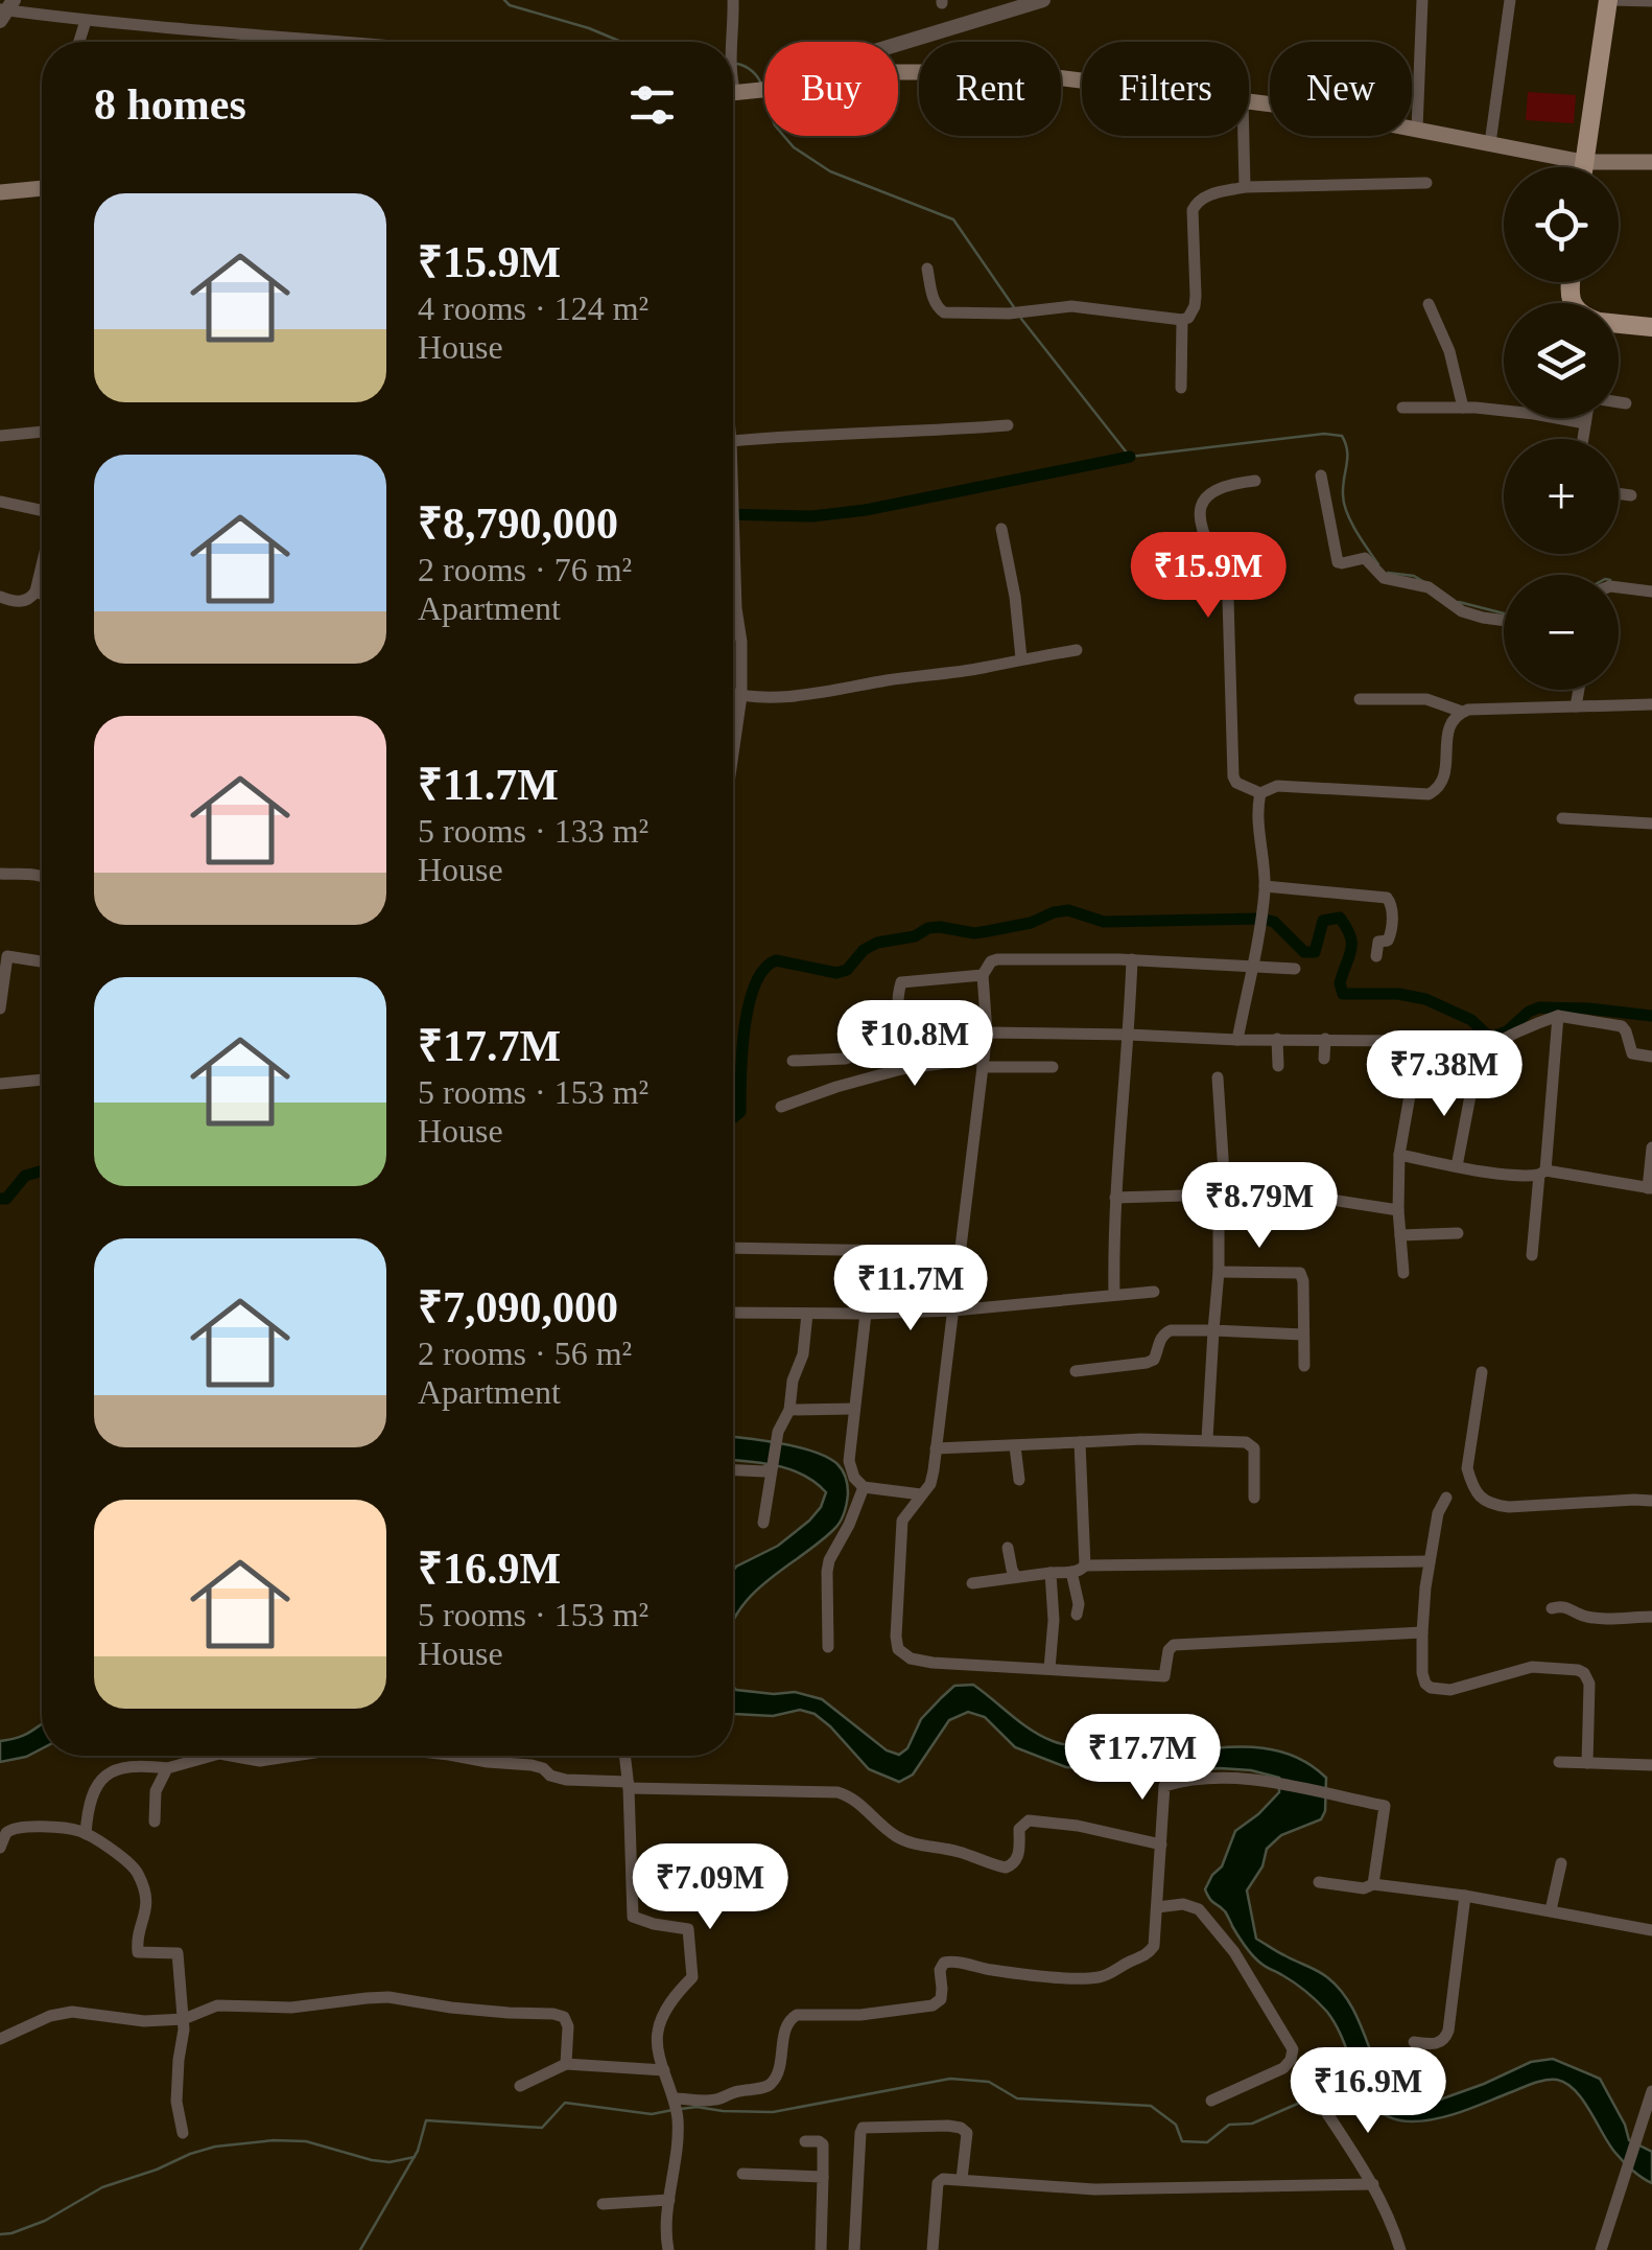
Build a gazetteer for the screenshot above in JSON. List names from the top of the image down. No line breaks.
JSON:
{"page":{"chip":["Buy","Rent","Filters","New"],"heading":"8 homes","map_buttons":["+","−"],"list":[{"name":"₹15.9M","note":"4 rooms · 124 m² · House"},{"name":"₹8,790,000","note":"2 rooms · 76 m² · Apartment"},{"name":"₹11.7M","note":"5 rooms · 133 m² · House"},{"name":"₹17.7M","note":"5 rooms · 153 m² · House"},{"name":"₹7,090,000","note":"2 rooms · 56 m² · Apartment"},{"name":"₹16.9M","note":"5 rooms · 153 m² · House"}],"price":["₹15.9M","₹10.8M","₹7.38M","₹8.79M","₹11.7M","₹17.7M","₹7.09M","₹16.9M"]}}
